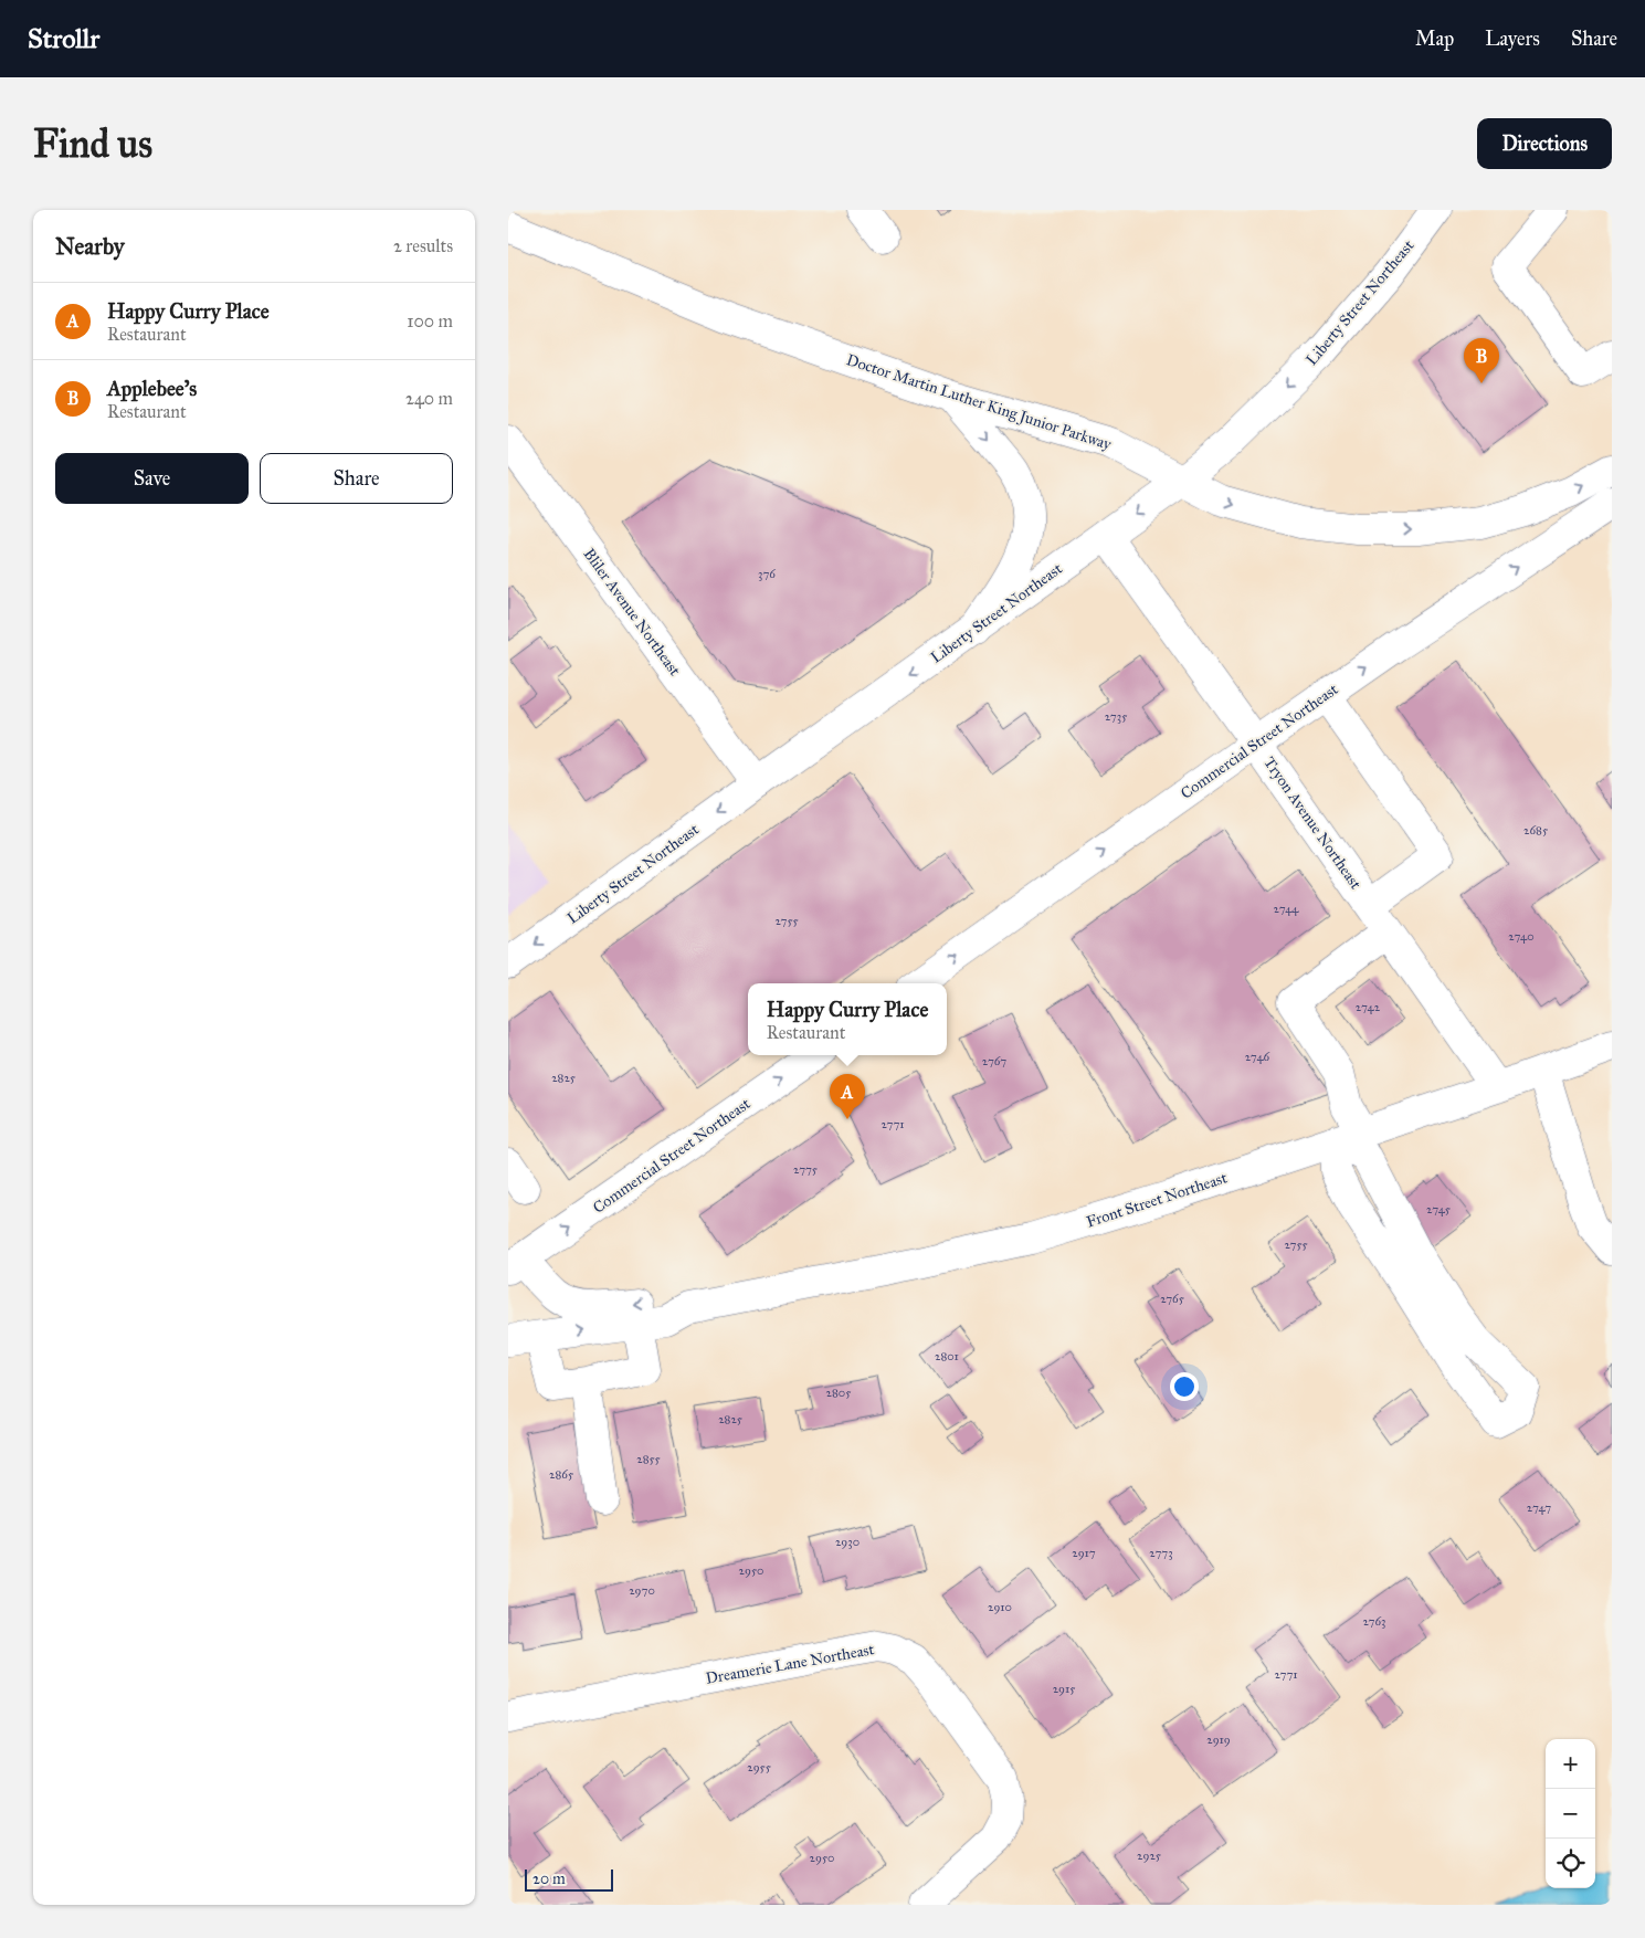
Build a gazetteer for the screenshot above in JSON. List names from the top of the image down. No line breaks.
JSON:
{"streets":{"main road":["Liberty Street Northeast","Doctor Martin Luther King Junior Parkway","Bliler Avenue Northeast","Commercial Street Northeast","Tryon Avenue Northeast","Front Street Northeast","Dreamerie Lane Northeast"]},"crossings":[["Liberty Street Northeast","Doctor Martin Luther King Junior Parkway"],["Liberty Street Northeast","Bliler Avenue Northeast"],["Liberty Street Northeast","Tryon Avenue Northeast"],["Commercial Street Northeast","Tryon Avenue Northeast"],["Commercial Street Northeast","Front Street Northeast"],["Tryon Avenue Northeast","Front Street Northeast"]],"one_way":["Liberty Street Northeast","Doctor Martin Luther King Junior Parkway","Commercial Street Northeast"],"house_numbers":["376","2735","2685","2744","2755","2740","2742","2746","2767","2825","2771","2775","2745","2755","2765","2801","2805","2825","2855","2865","2747","2930","2917","2773","2950","2970","2910","2763","2771","2915","2919","2955","2925","2950"],"scale_bar":"20 m","page":{"header":"Strollr","nav":["Map","Layers","Share"],"buttons":["Directions",["Save","Share"]],"title":"Find us","heading":["Nearby","2 results"],"list":[{"mark":"A","name":"Happy Curry Place","note":"Restaurant","value":"100 m"},{"mark":"B","name":"Applebee's","note":"Restaurant","value":"240 m"}],"pins":["B","A"],"popup":["Happy Curry Place","Restaurant"],"map_buttons":["+","−"],"scale":"20 m"}}
